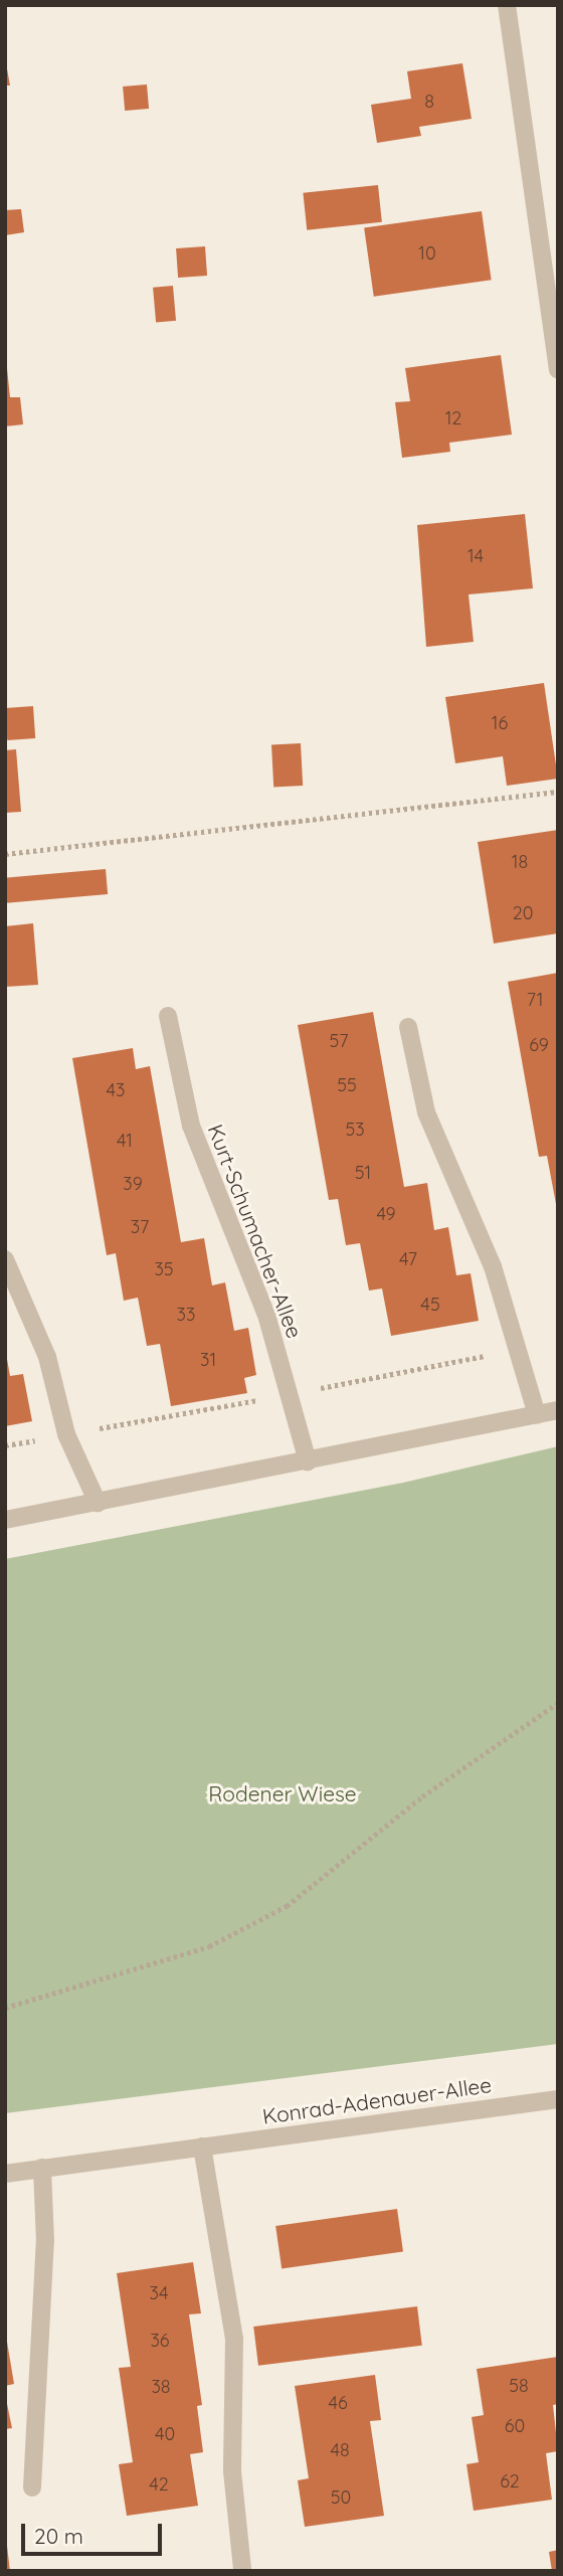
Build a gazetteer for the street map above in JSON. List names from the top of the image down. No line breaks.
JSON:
{"streets":{"street":["Kurt-Schumacher-Allee","Konrad-Adenauer-Allee"]},"parks":["Rodener Wiese"],"house_numbers":["8","10","12","14","16","18","20","71","57","69","55","43","53","41","51","39","49","37","47","35","45","33","31","34","36","58","38","46","60","40","48","62","42","50"],"scale_bar":"20 m"}
